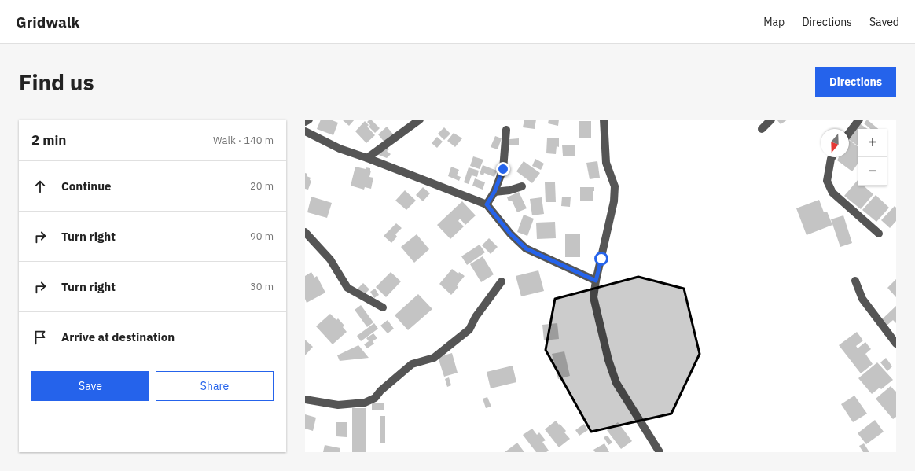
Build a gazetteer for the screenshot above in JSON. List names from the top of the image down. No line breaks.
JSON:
{"north":"bottom","page":{"header":"Gridwalk","nav":["Map","Directions","Saved"],"buttons":["Directions",["Save","Share"]],"title":"Find us","heading":["2 min","Walk · 140 m"],"map_buttons":["+","−"],"list":[["Continue","20 m"],["Turn right","90 m"],["Turn right","30 m"],"Arrive at destination"]}}
